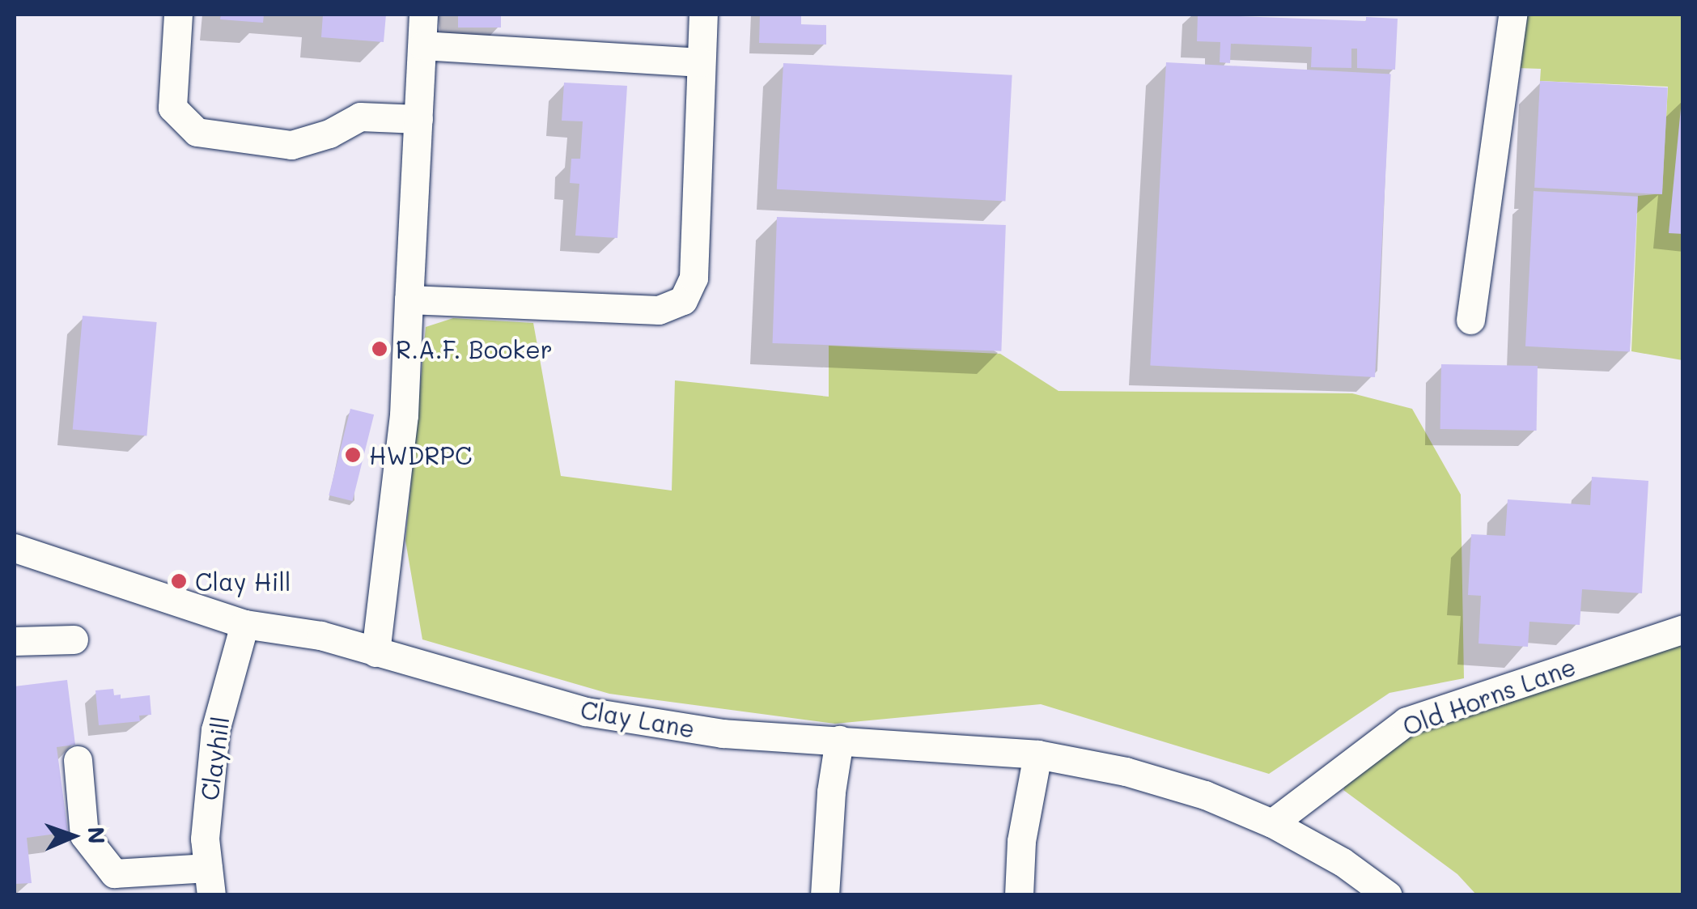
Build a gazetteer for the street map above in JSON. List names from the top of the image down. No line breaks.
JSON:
{"streets":{"street":["Old Horns Lane","Clay Lane","Clayhill"]},"crossings":[["Old Horns Lane","Clay Lane"],["Clay Lane","Clayhill"]],"places":["R.A.F. Booker","HWDRPC","Clay Hill"],"north":"right"}
